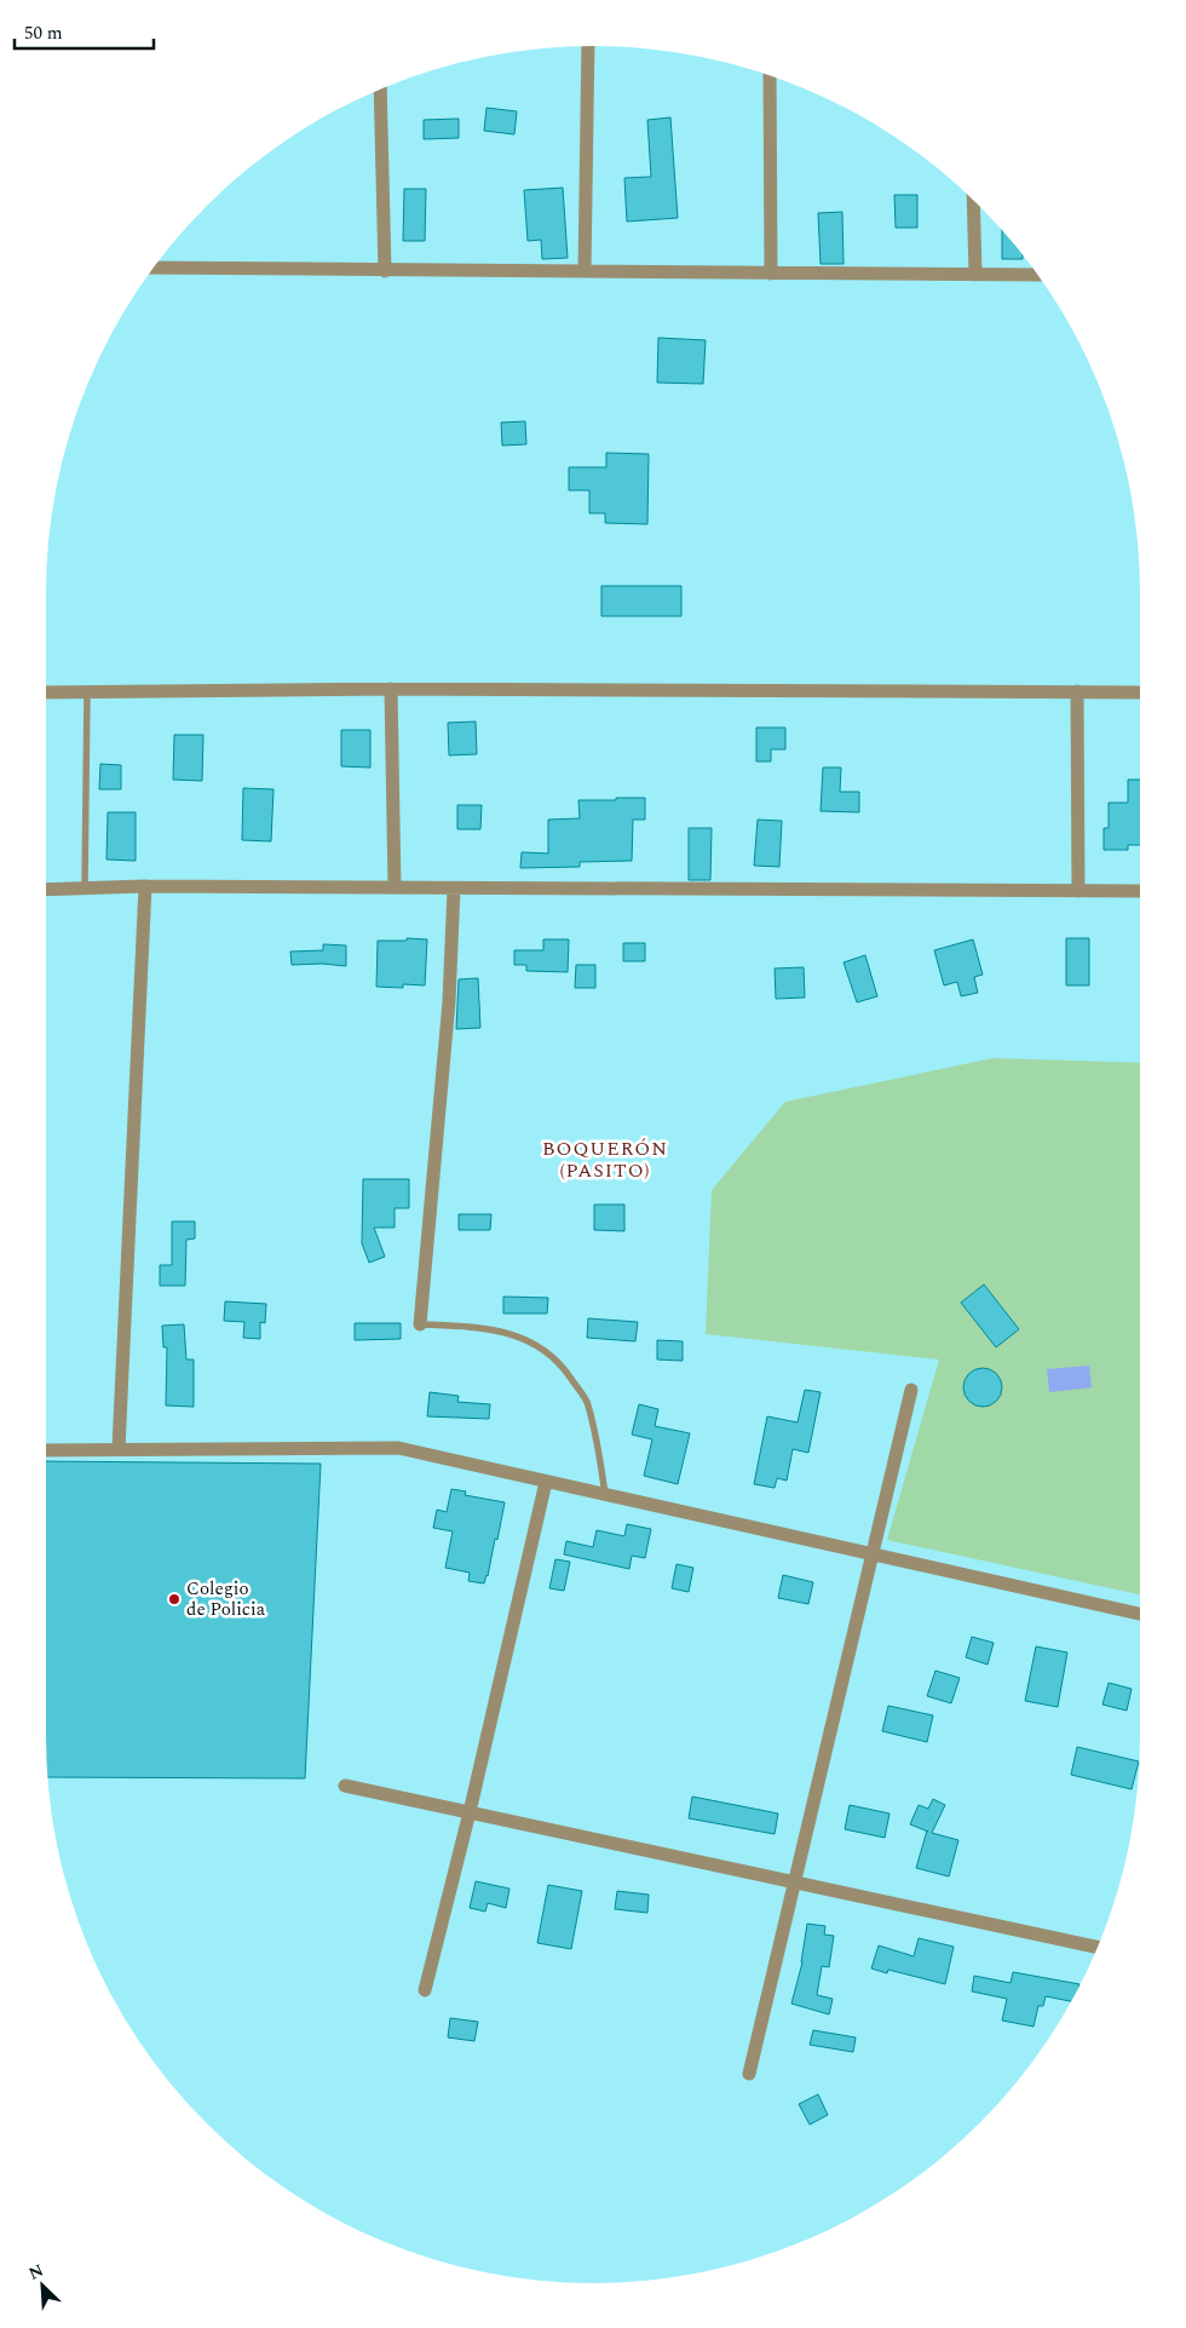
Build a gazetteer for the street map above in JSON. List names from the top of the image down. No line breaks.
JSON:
{"districts":["BOQUERÓN (PASITO)"],"places":["Colegio de Policia"],"scale_bar":"50 m","north":"top left"}
